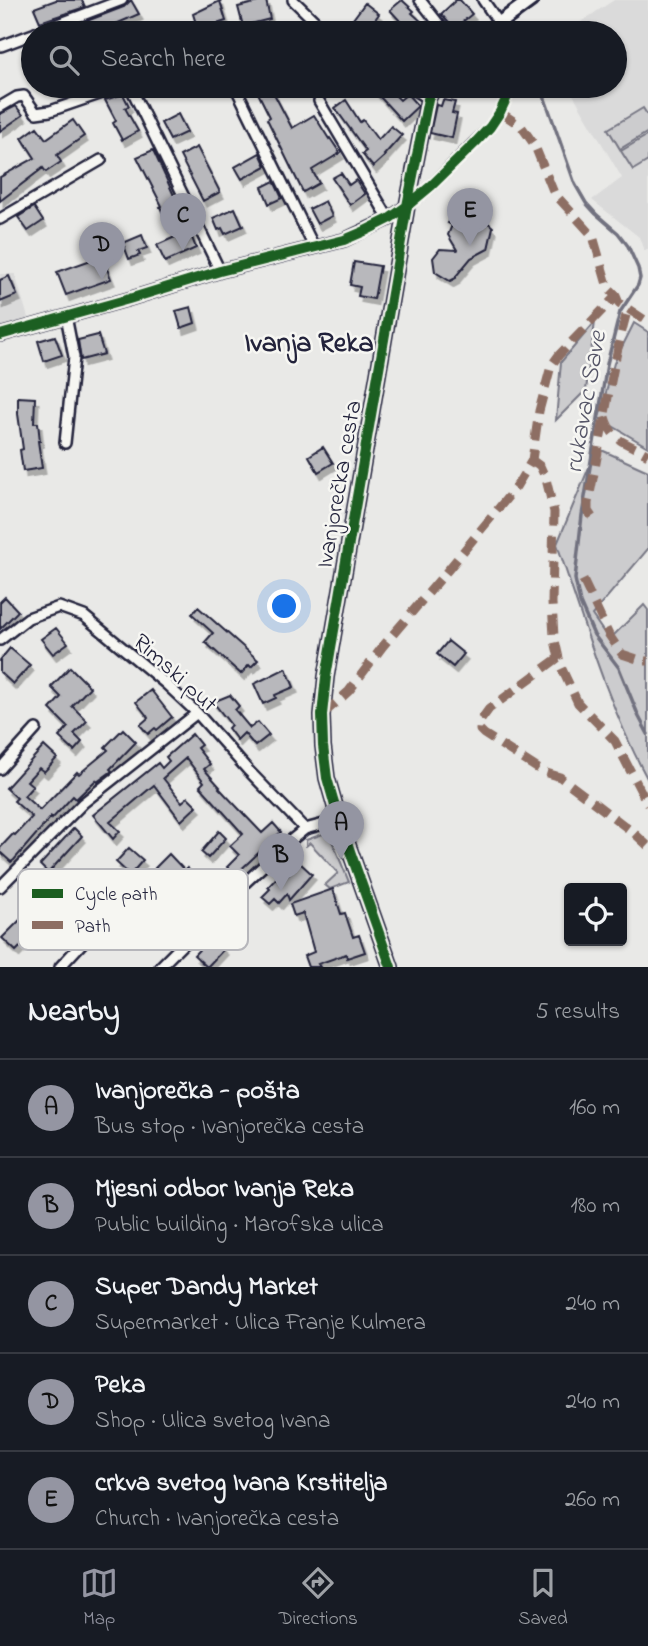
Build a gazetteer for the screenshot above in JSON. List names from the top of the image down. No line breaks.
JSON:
{"streets":{"main road":["Ivanjorečka cesta"],"street":["Rimski put"]},"districts":["Ivanja Reka"],"water":["rukavac Save"],"legend":["Cycle path","Path"],"page":{"search":"Search here","pins":["E","C","D","A","B"],"heading":["Nearby","5 results"],"list":[{"mark":"A","name":"Ivanjorečka - pošta","note":"Bus stop · Ivanjorečka cesta","value":"160 m"},{"mark":"B","name":"Mjesni odbor Ivanja Reka","note":"Public building · Marofska ulica","value":"180 m"},{"mark":"C","name":"Super Dandy Market","note":"Supermarket · Ulica Franje Kulmera","value":"240 m"},{"mark":"D","name":"Peka","note":"Shop · Ulica svetog Ivana","value":"240 m"},{"mark":"E","name":"crkva svetog Ivana Krstitelja","note":"Church · Ivanjorečka cesta","value":"260 m"}],"nav":["Map","Directions","Saved"]}}
